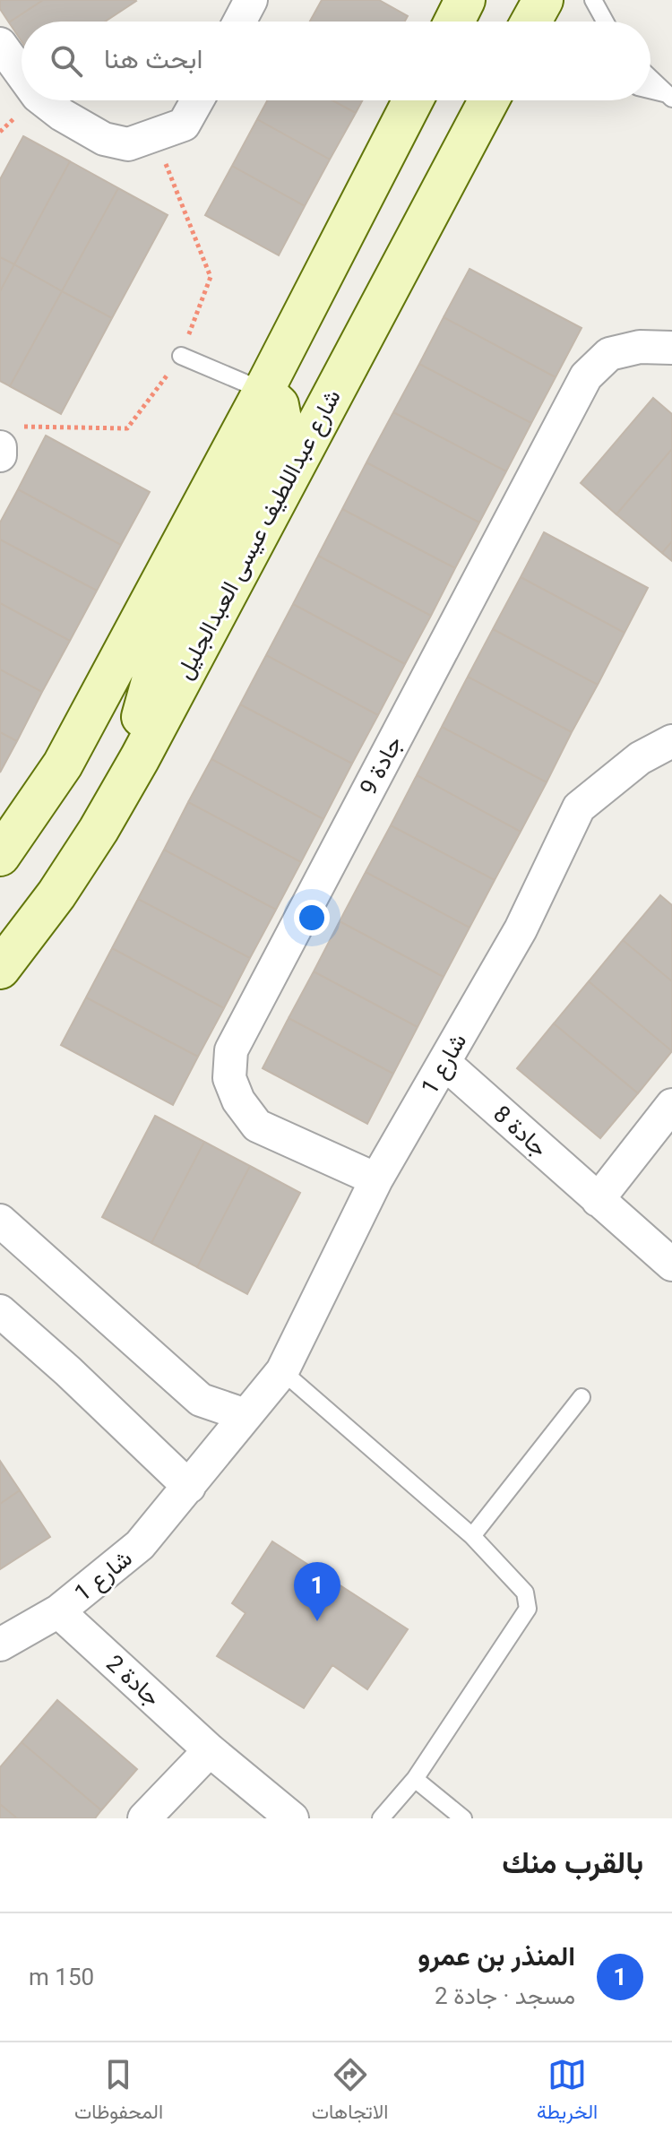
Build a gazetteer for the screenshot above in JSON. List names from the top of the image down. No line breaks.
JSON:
{"streets":{"main road":["شارع عبداللطيف عيسى العبدالجليل"],"street":["جادة 9","شارع 1","جادة 8","جادة 2"]},"crossings":[["جادة 9","شارع 1"],["شارع 1","جادة 8"],["شارع 1","جادة 2"]],"page":{"search":"ابحث هنا","pins":"1","heading":"بالقرب منك","list":[{"mark":"1","name":"المنذر بن عمرو","note":"مسجد · جادة 2","value":"150 m"}],"nav":["الخريطة","الاتجاهات","المحفوظات"]}}
